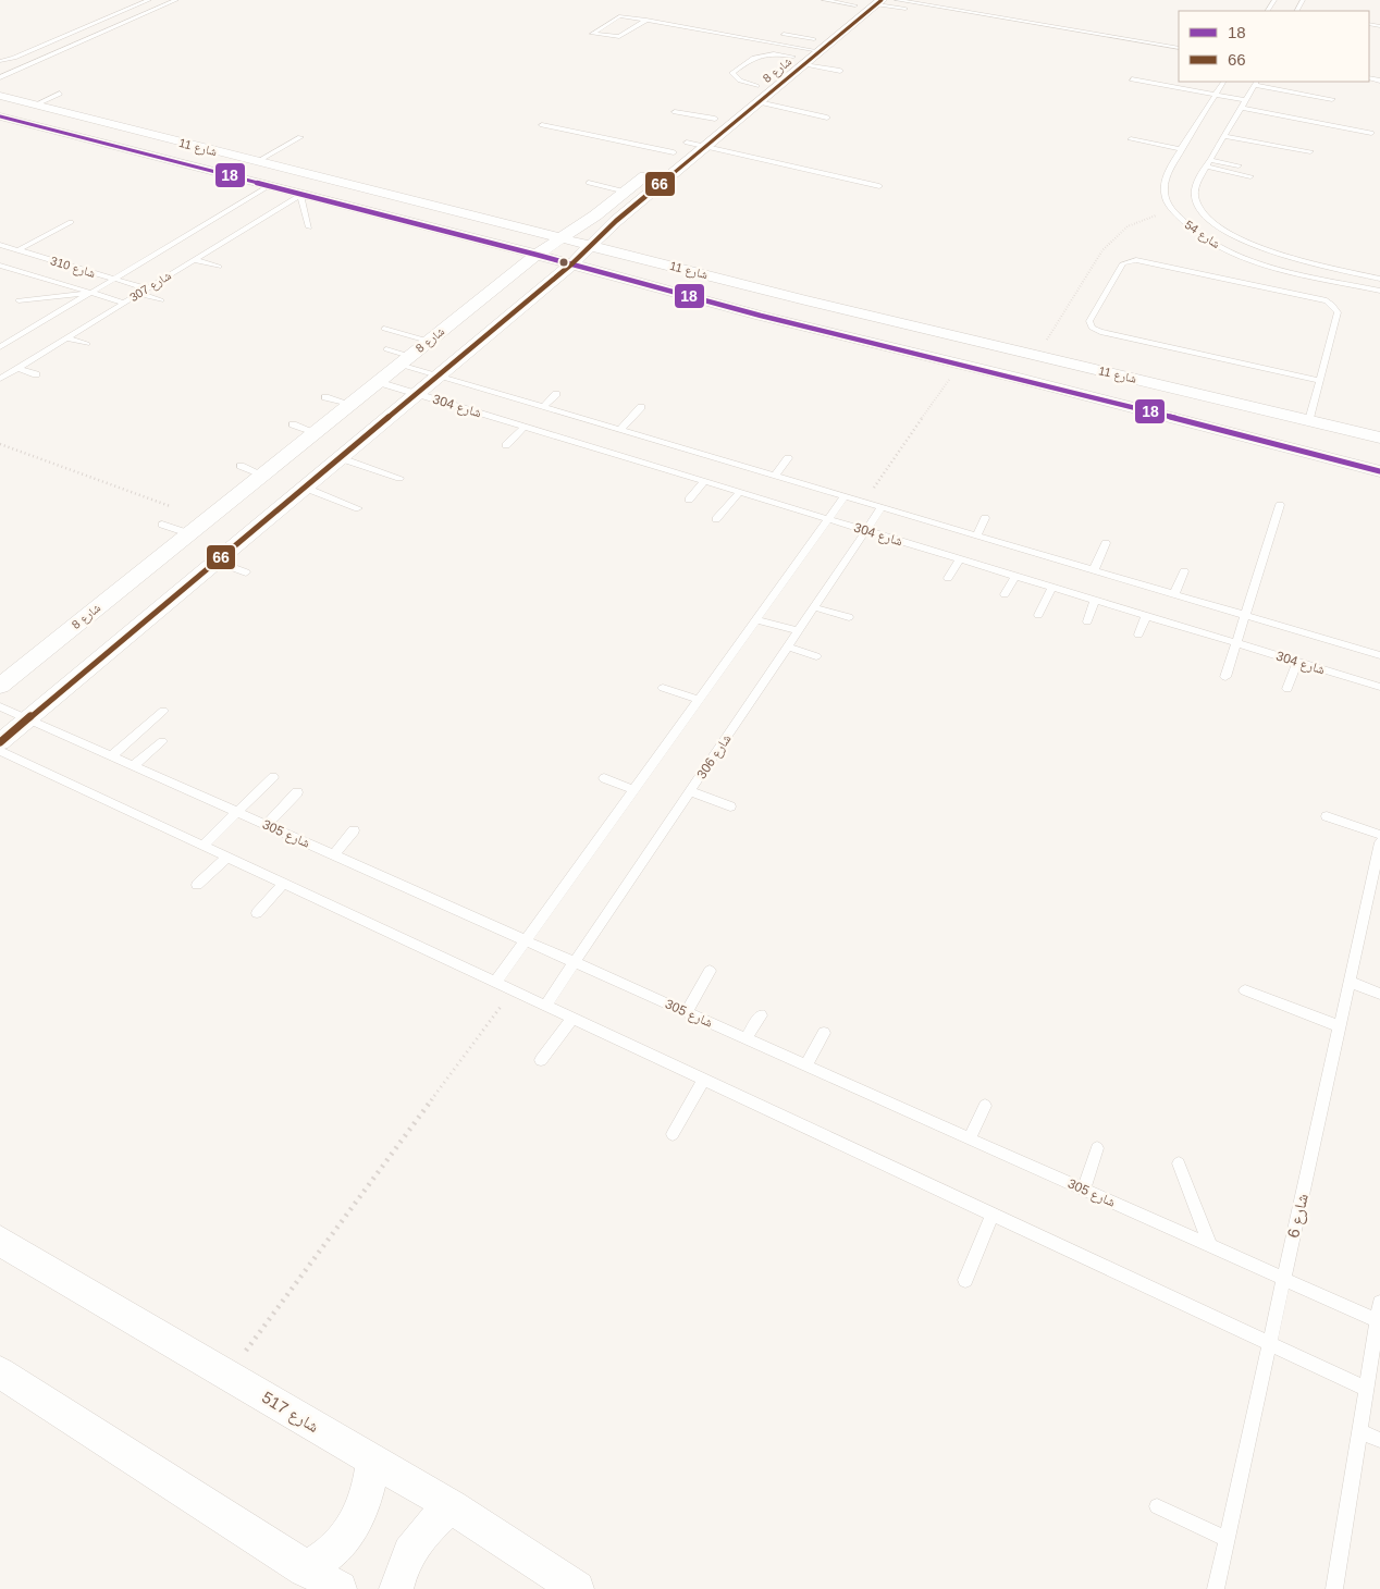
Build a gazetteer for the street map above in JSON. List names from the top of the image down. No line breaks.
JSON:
{"streets":{"street":["شارع 8","شارع 11","شارع 517"],"lane":["شارع 54","شارع 310","شارع 307","شارع 304","شارع 306","شارع 305","شارع 6"]},"crossings":[["شارع 8","شارع 11"],["شارع 8","شارع 304"],["شارع 8","شارع 305"],["شارع 11","شارع 307"],["شارع 310","شارع 307"],["شارع 304","شارع 306"],["شارع 306","شارع 305"],["شارع 305","شارع 6"]],"lines":["transit line 66","transit line 18"],"legend":["18","66"]}
